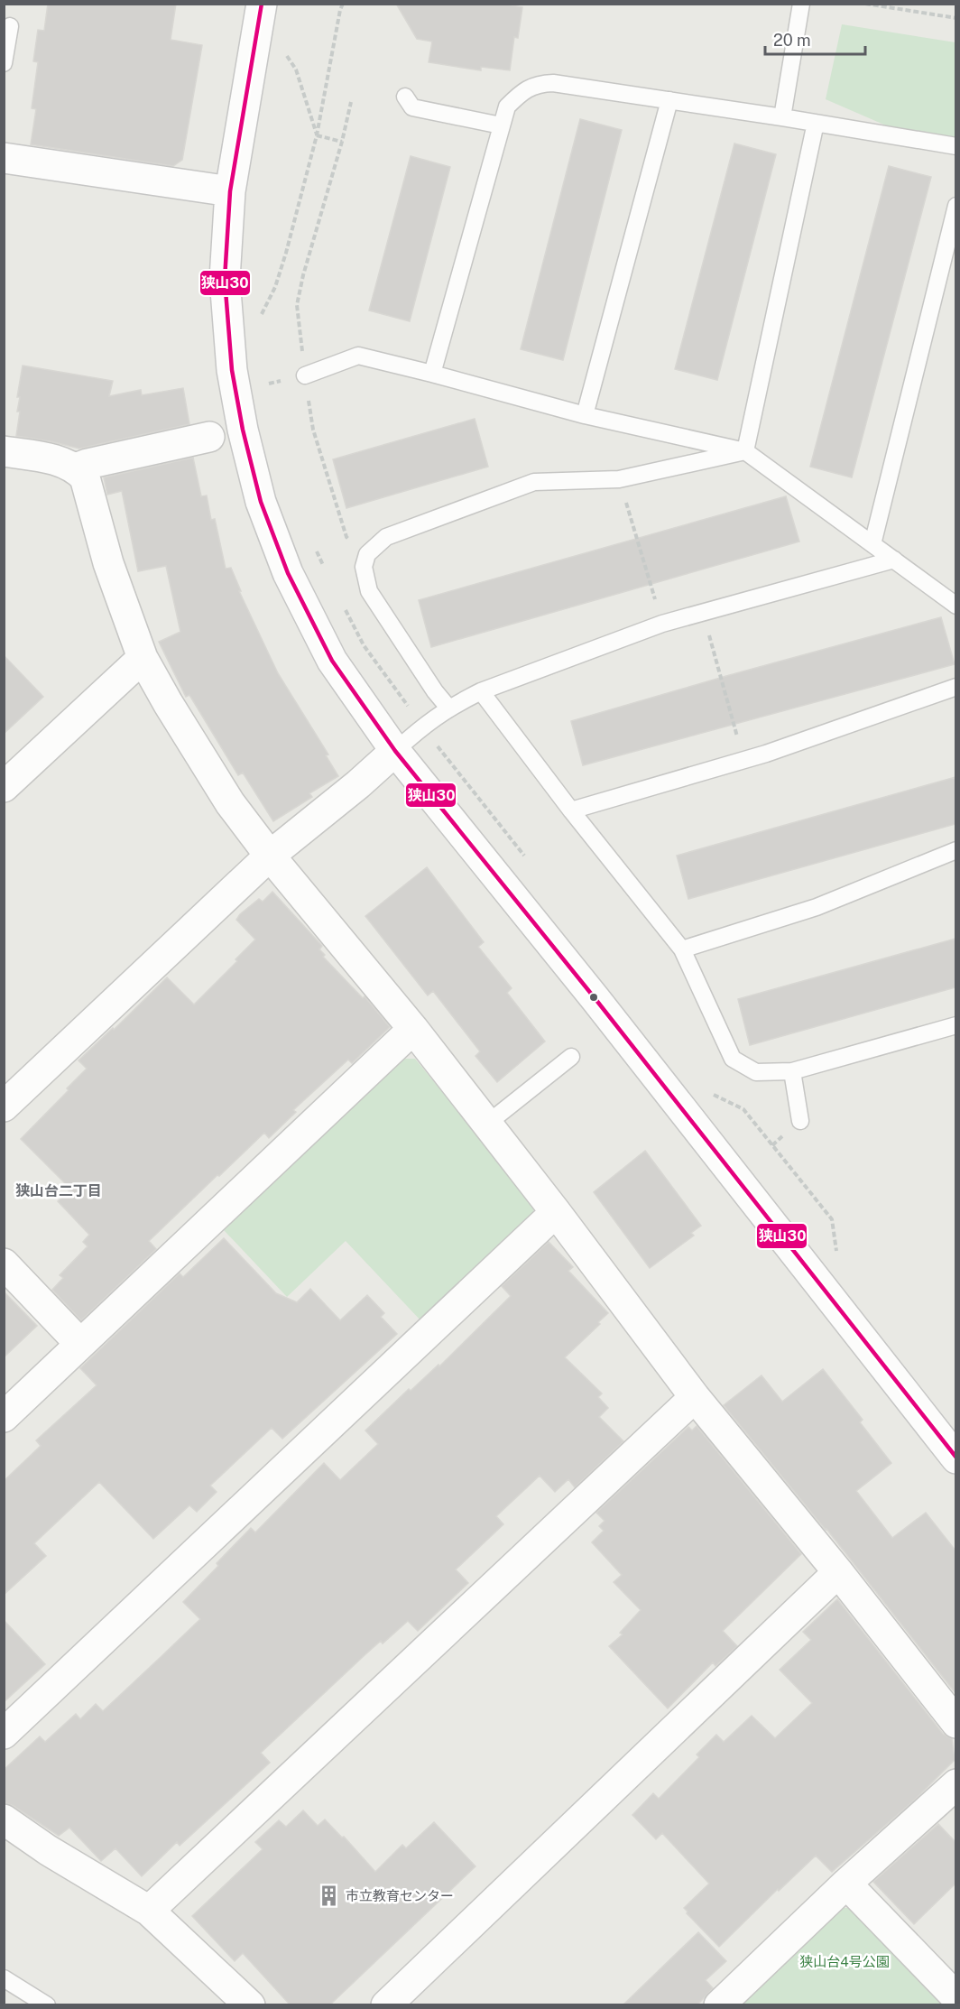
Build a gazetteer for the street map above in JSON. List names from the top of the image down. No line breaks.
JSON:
{"districts":["狭山台二丁目"],"parks":["狭山台4号公園"],"places":{"building":["市立教育センター"]},"lines":["transit line 狭山30"],"scale_bar":"20 m"}
